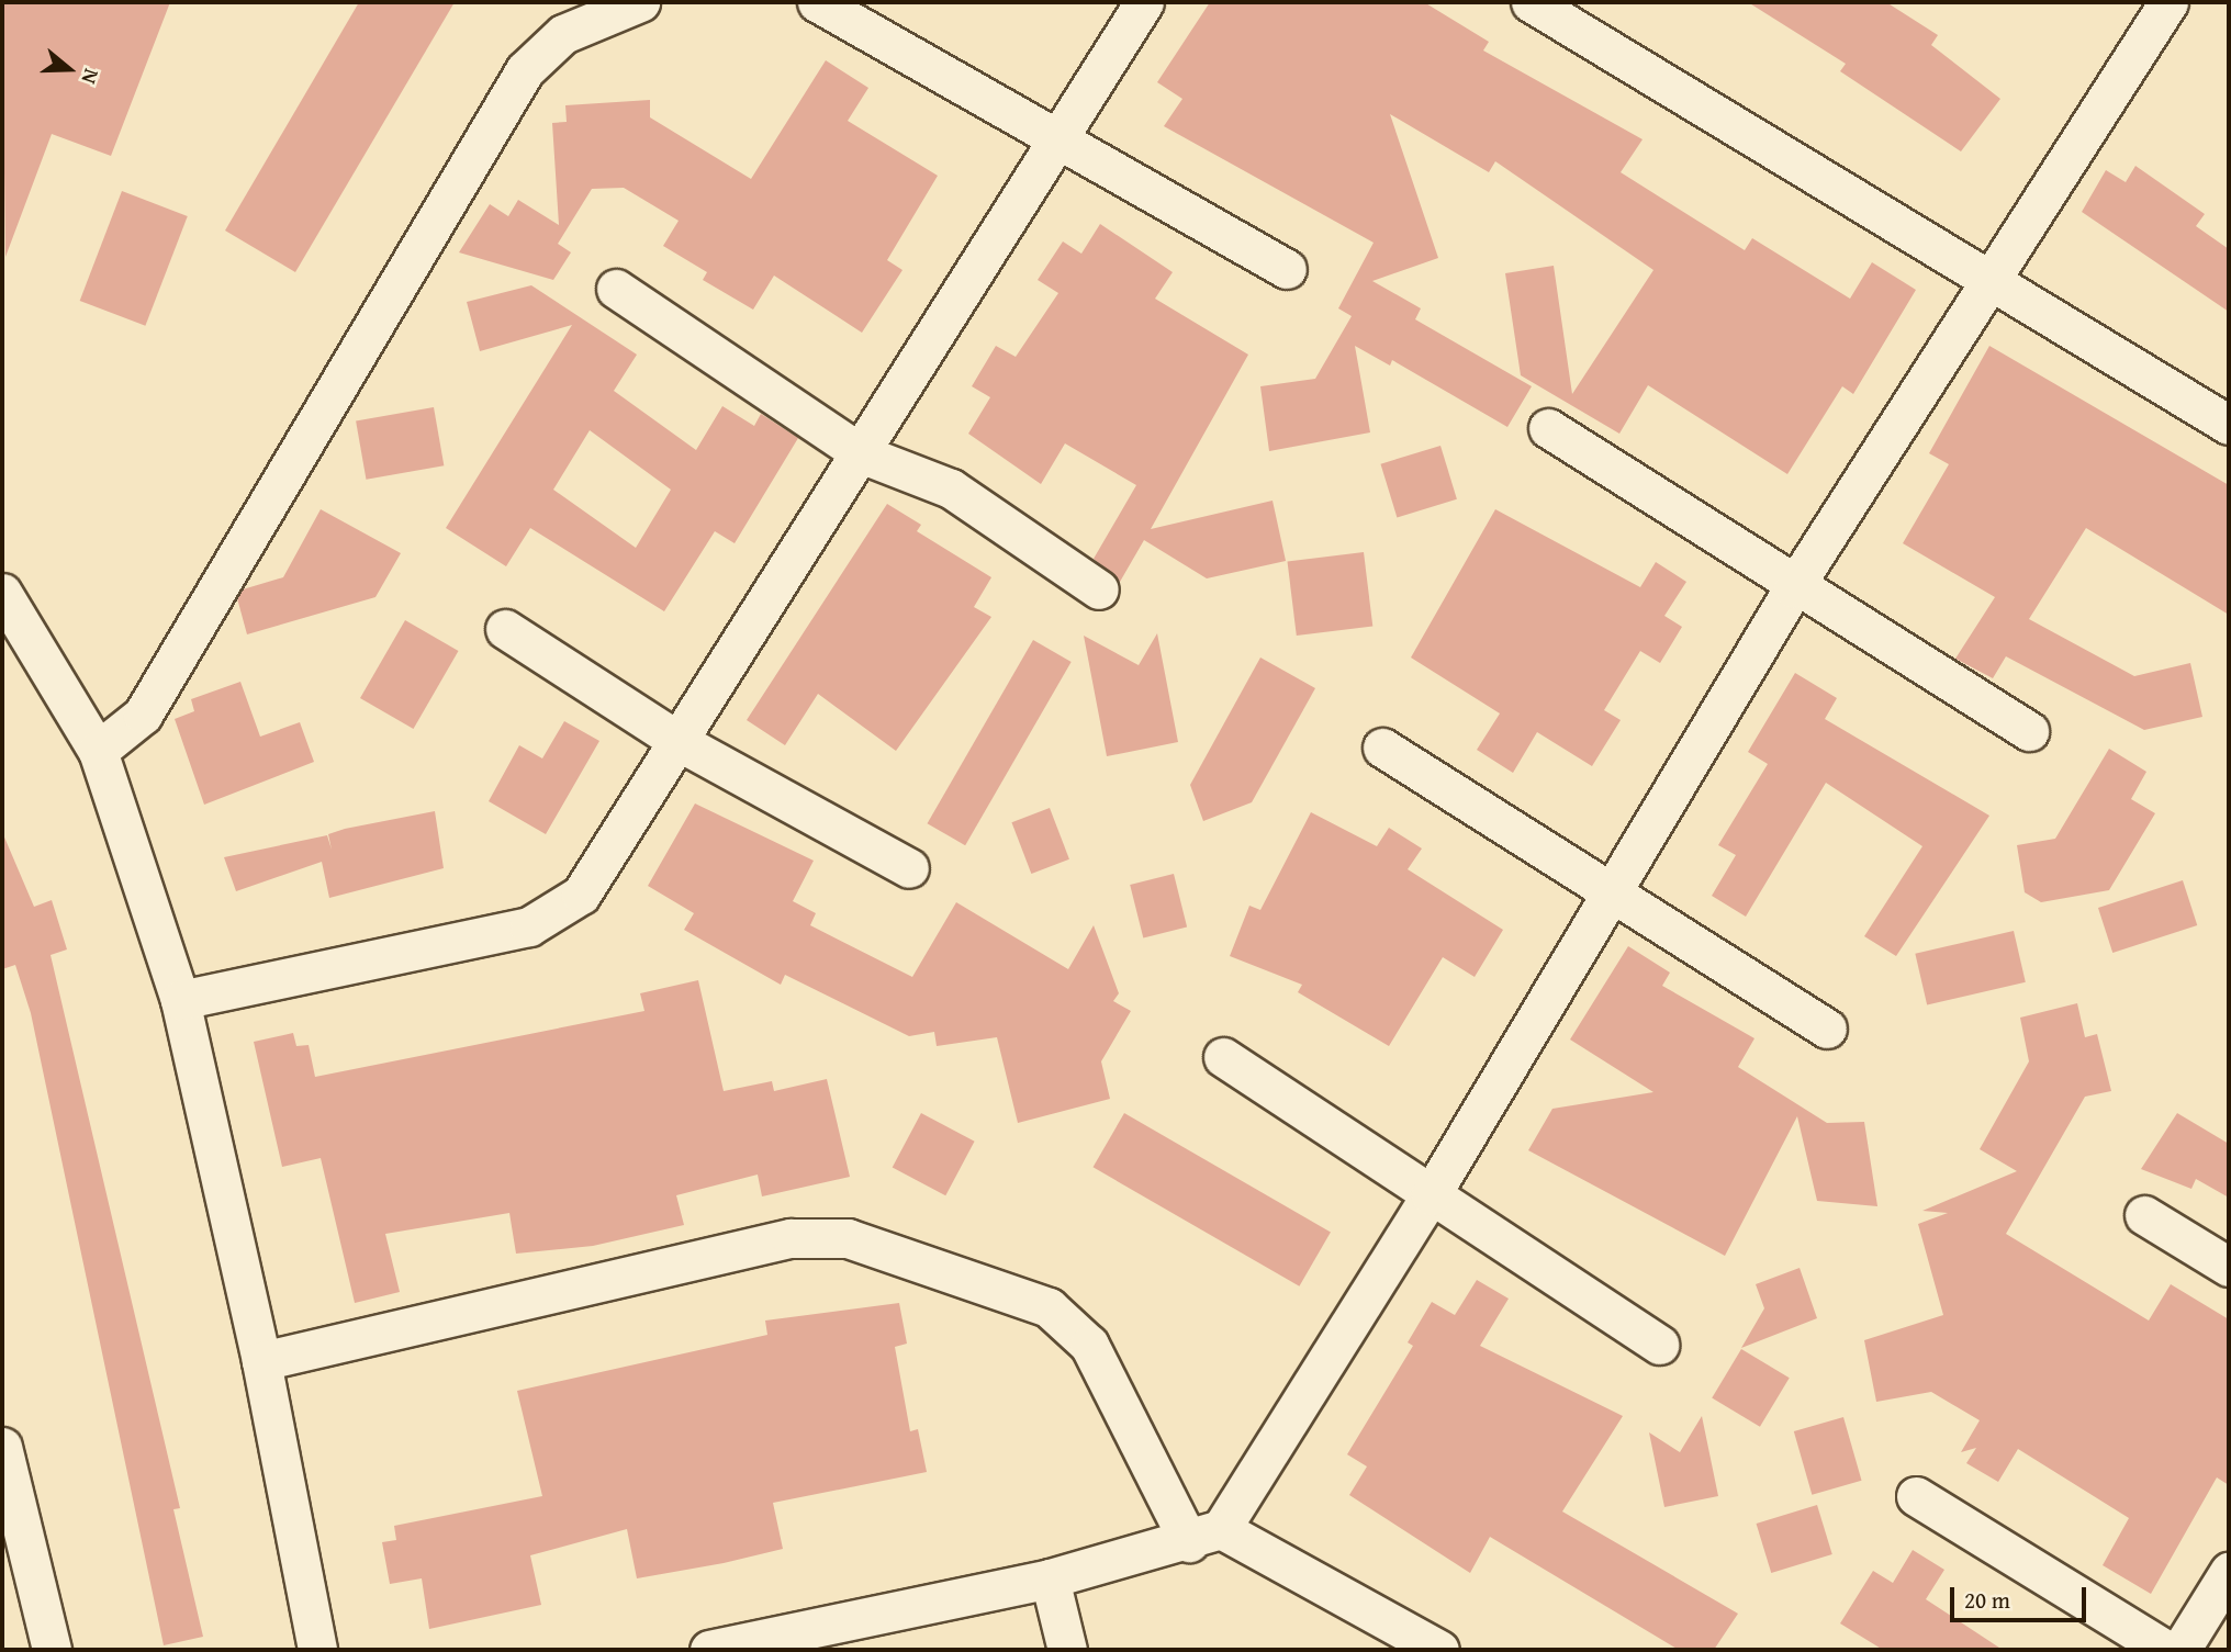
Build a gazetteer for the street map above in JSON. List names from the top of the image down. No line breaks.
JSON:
{"scale_bar":"20 m","north":"right"}
